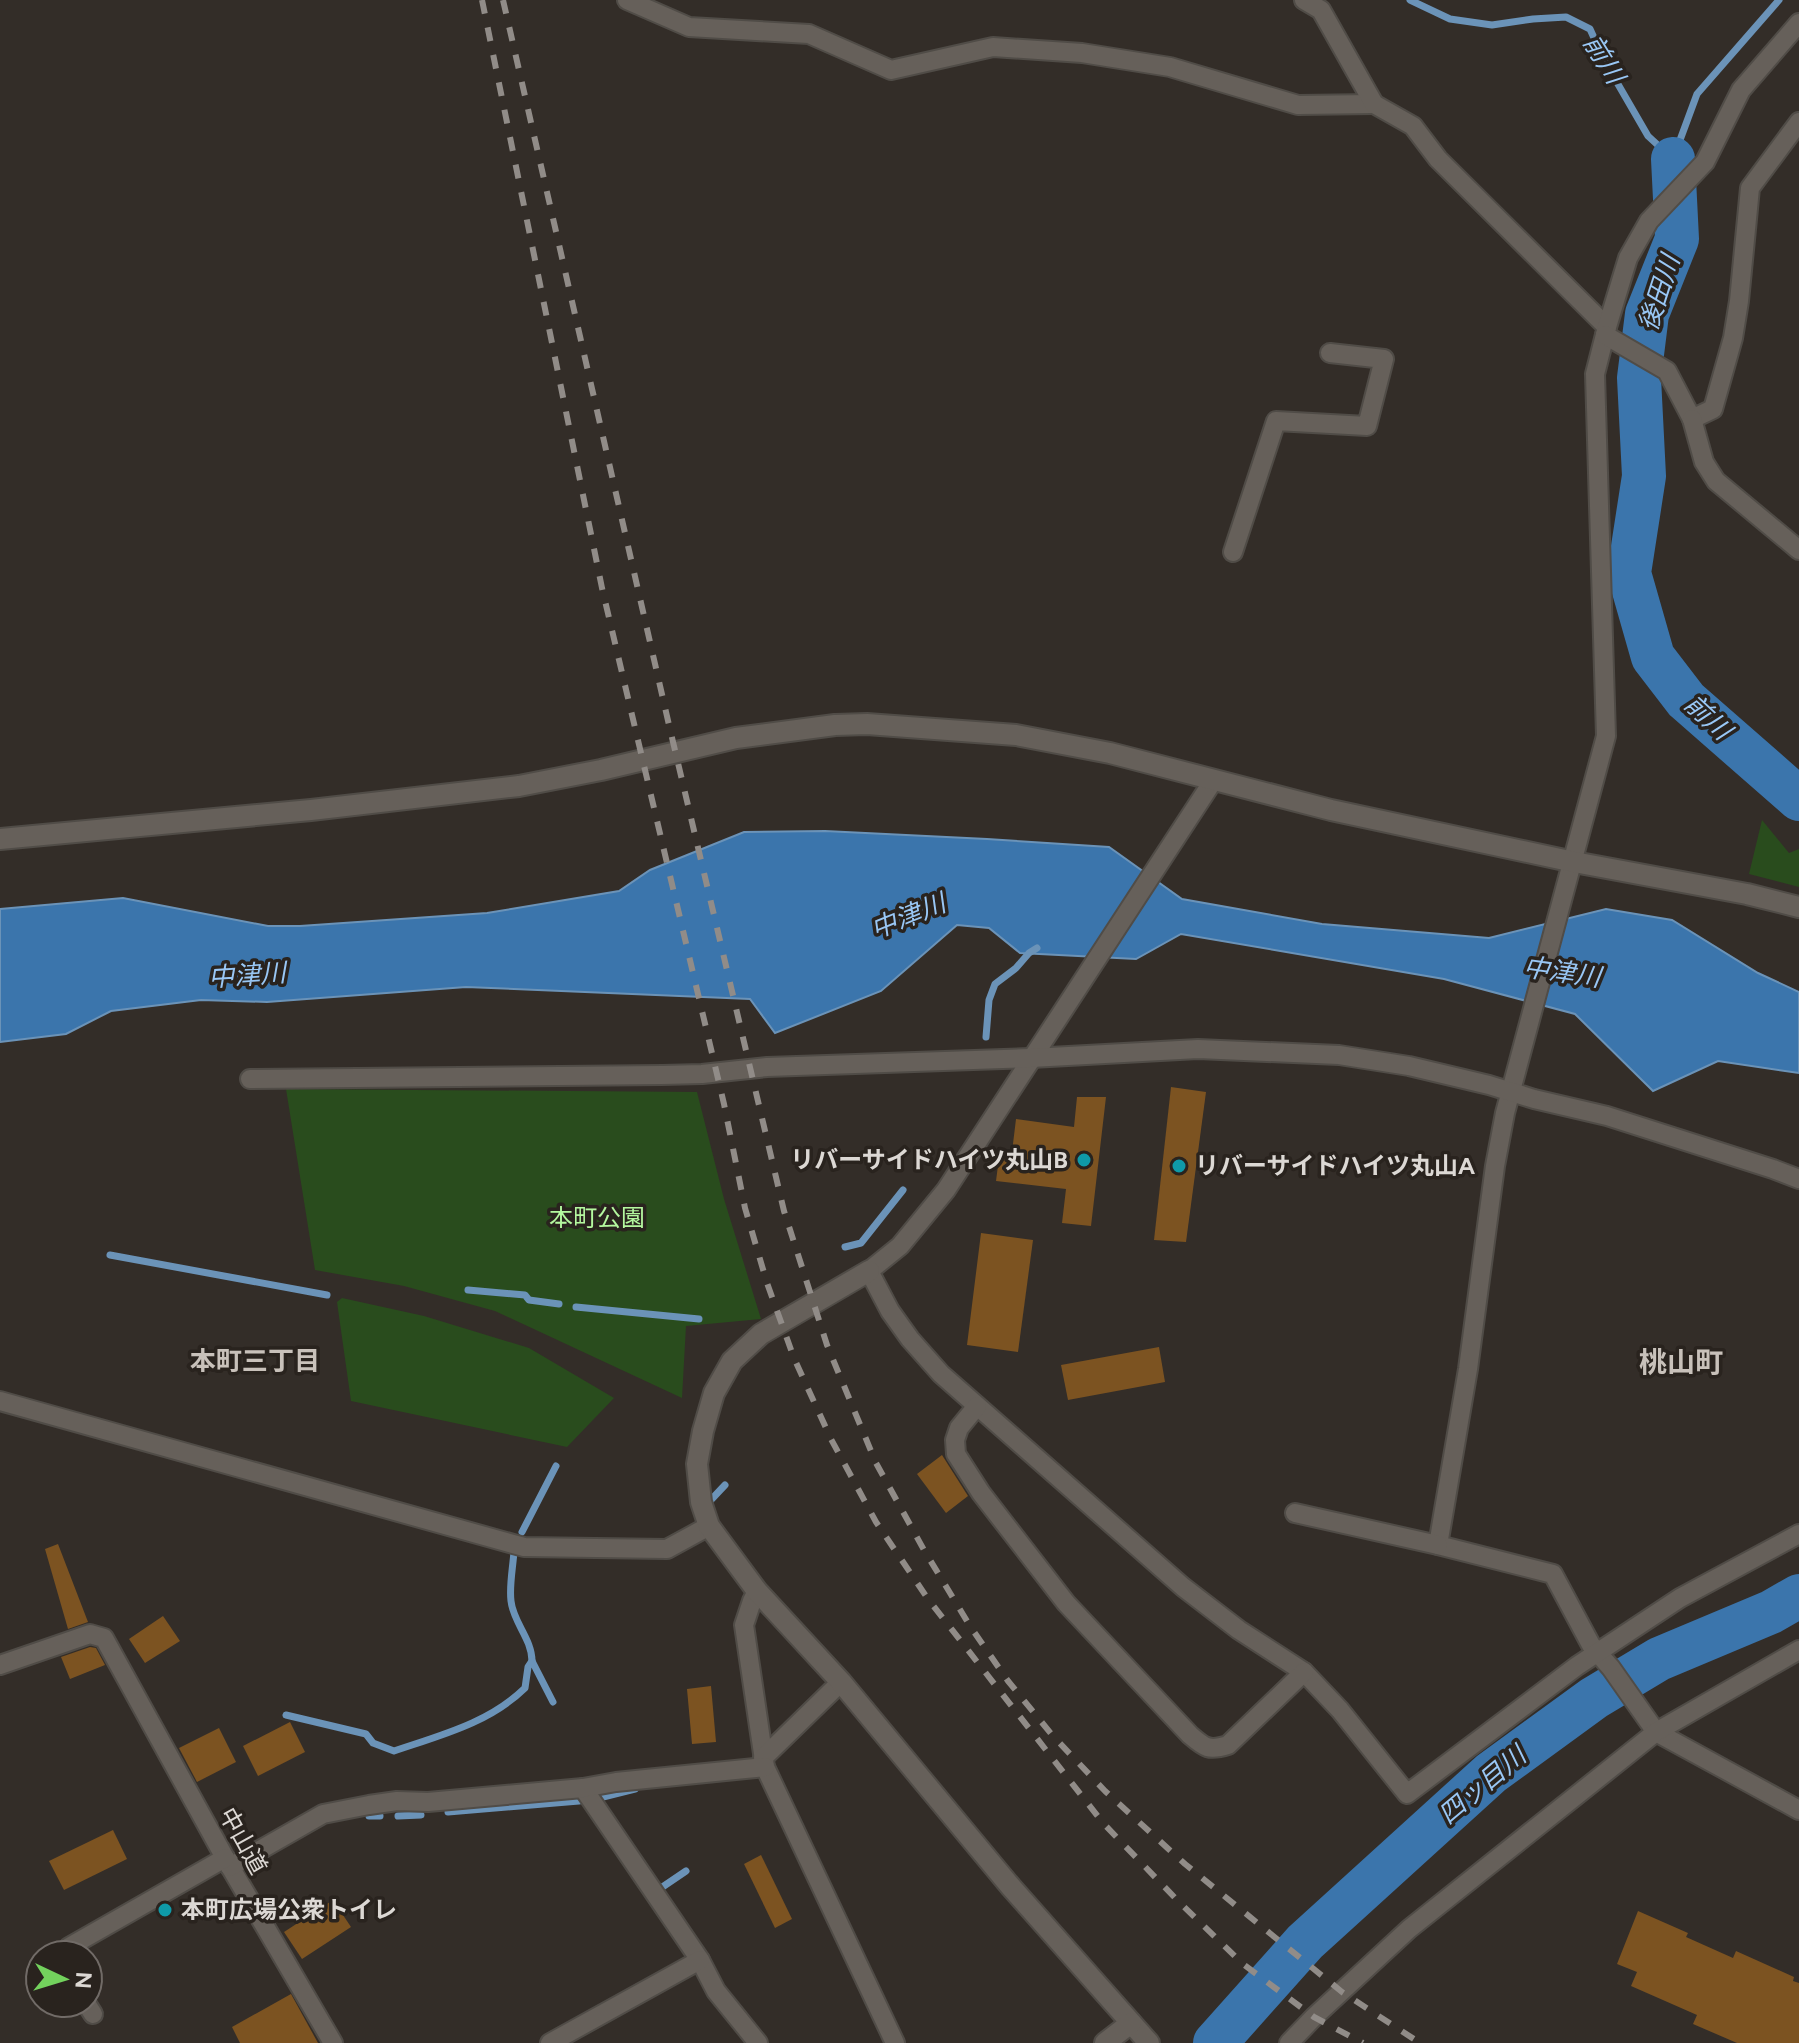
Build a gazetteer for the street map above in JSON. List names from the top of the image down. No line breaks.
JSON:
{"streets":{"street":["中山道"]},"districts":["本町三丁目","桃山町"],"water":["前川","後田川","中津川","四ッ目川"],"parks":["本町公園"],"places":["リバーサイドハイツ丸山B","リバーサイドハイツ丸山A","本町広場公衆トイレ"],"north":"right"}
